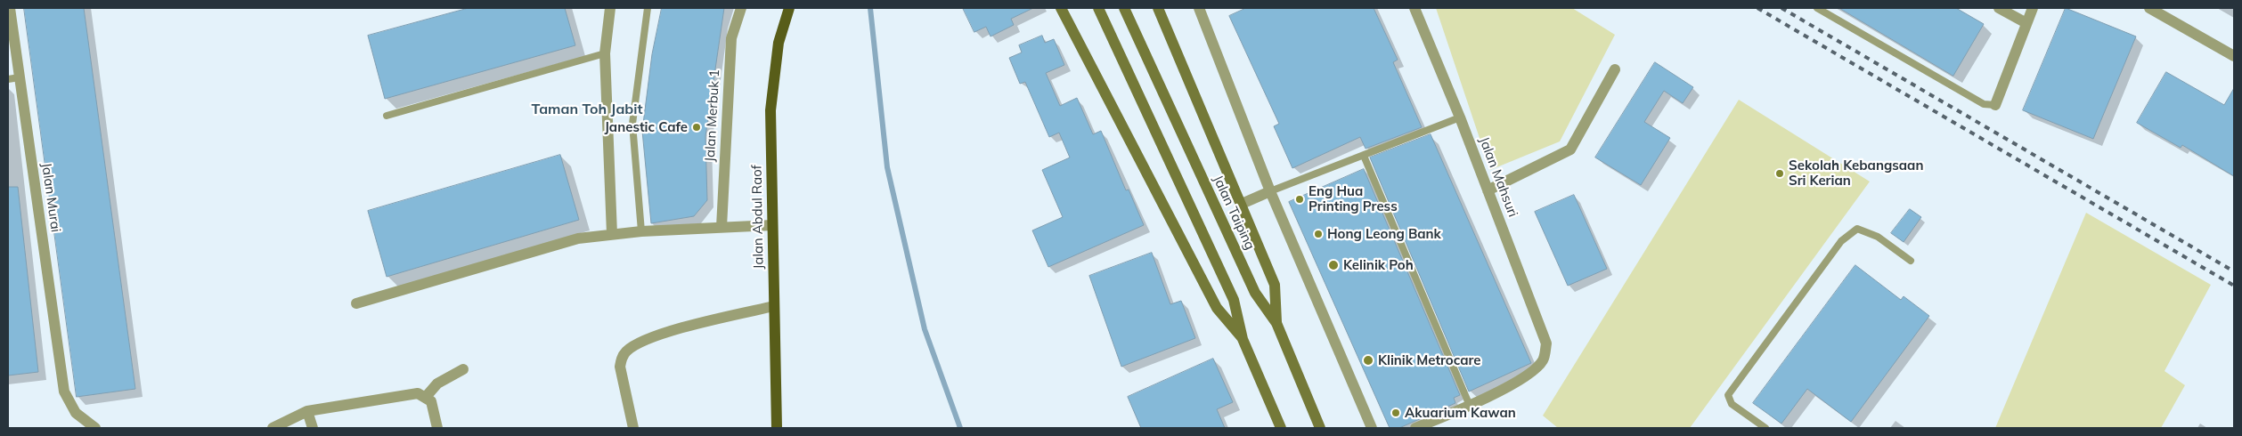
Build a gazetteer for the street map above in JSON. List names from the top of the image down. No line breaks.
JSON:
{"streets":{"main road":["Jalan Taiping","Jalan Abdul Raof"],"street":["Jalan Merbuk 1","Jalan Mahsuri","Jalan Murai"]},"districts":["Taman Toh Jabit"],"places":["Janestic Cafe","Sekolah Kebangsaan Sri Kerian","Eng Hua Printing Press","Hong Leong Bank","Kelinik Poh","Klinik Metrocare","Akuarium Kawan"]}
